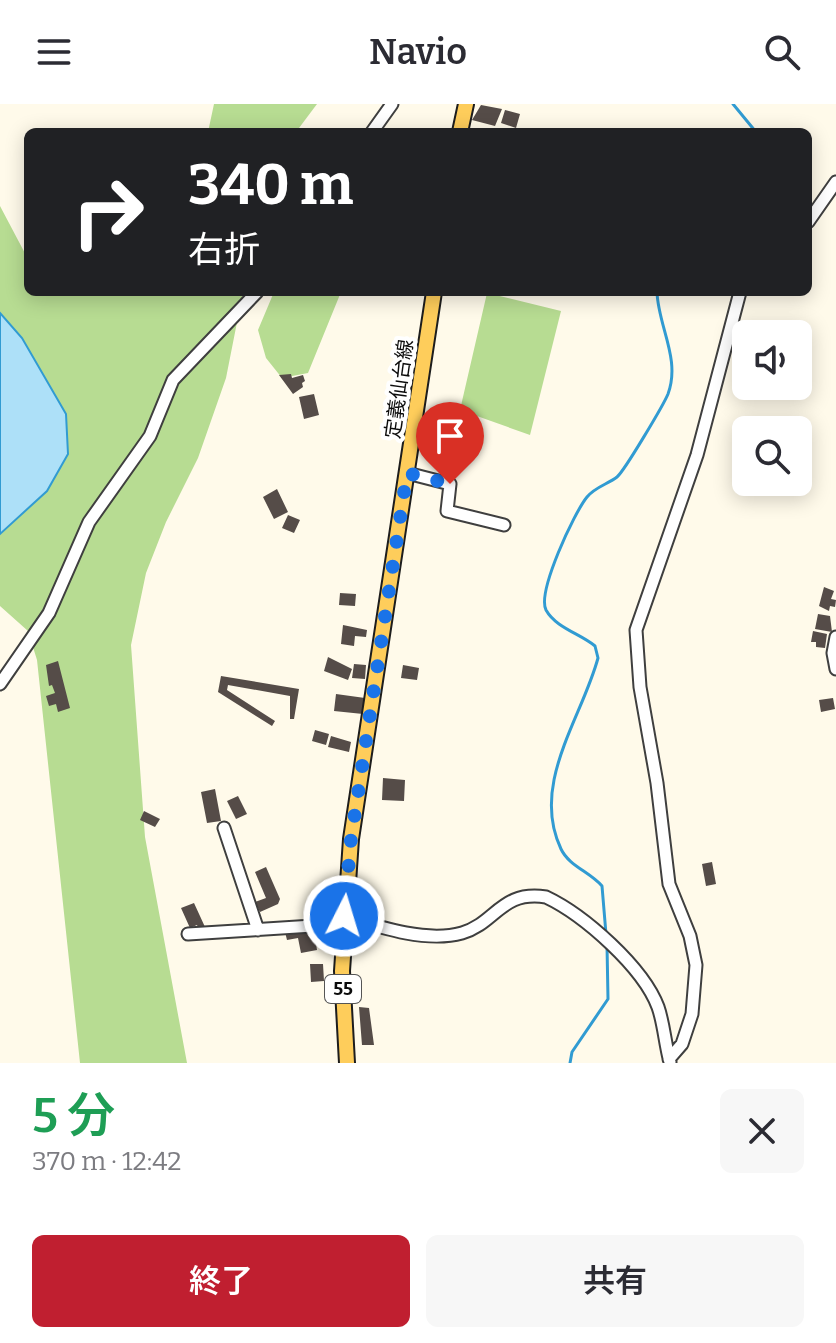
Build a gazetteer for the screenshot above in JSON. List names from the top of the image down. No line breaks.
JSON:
{"streets":{"main road":["定義仙台線","55"]},"page":{"header":"Navio","turn":["340 m","右折"],"heading":["5 分","370 m · 12:42"],"buttons":["終了","共有"]}}
